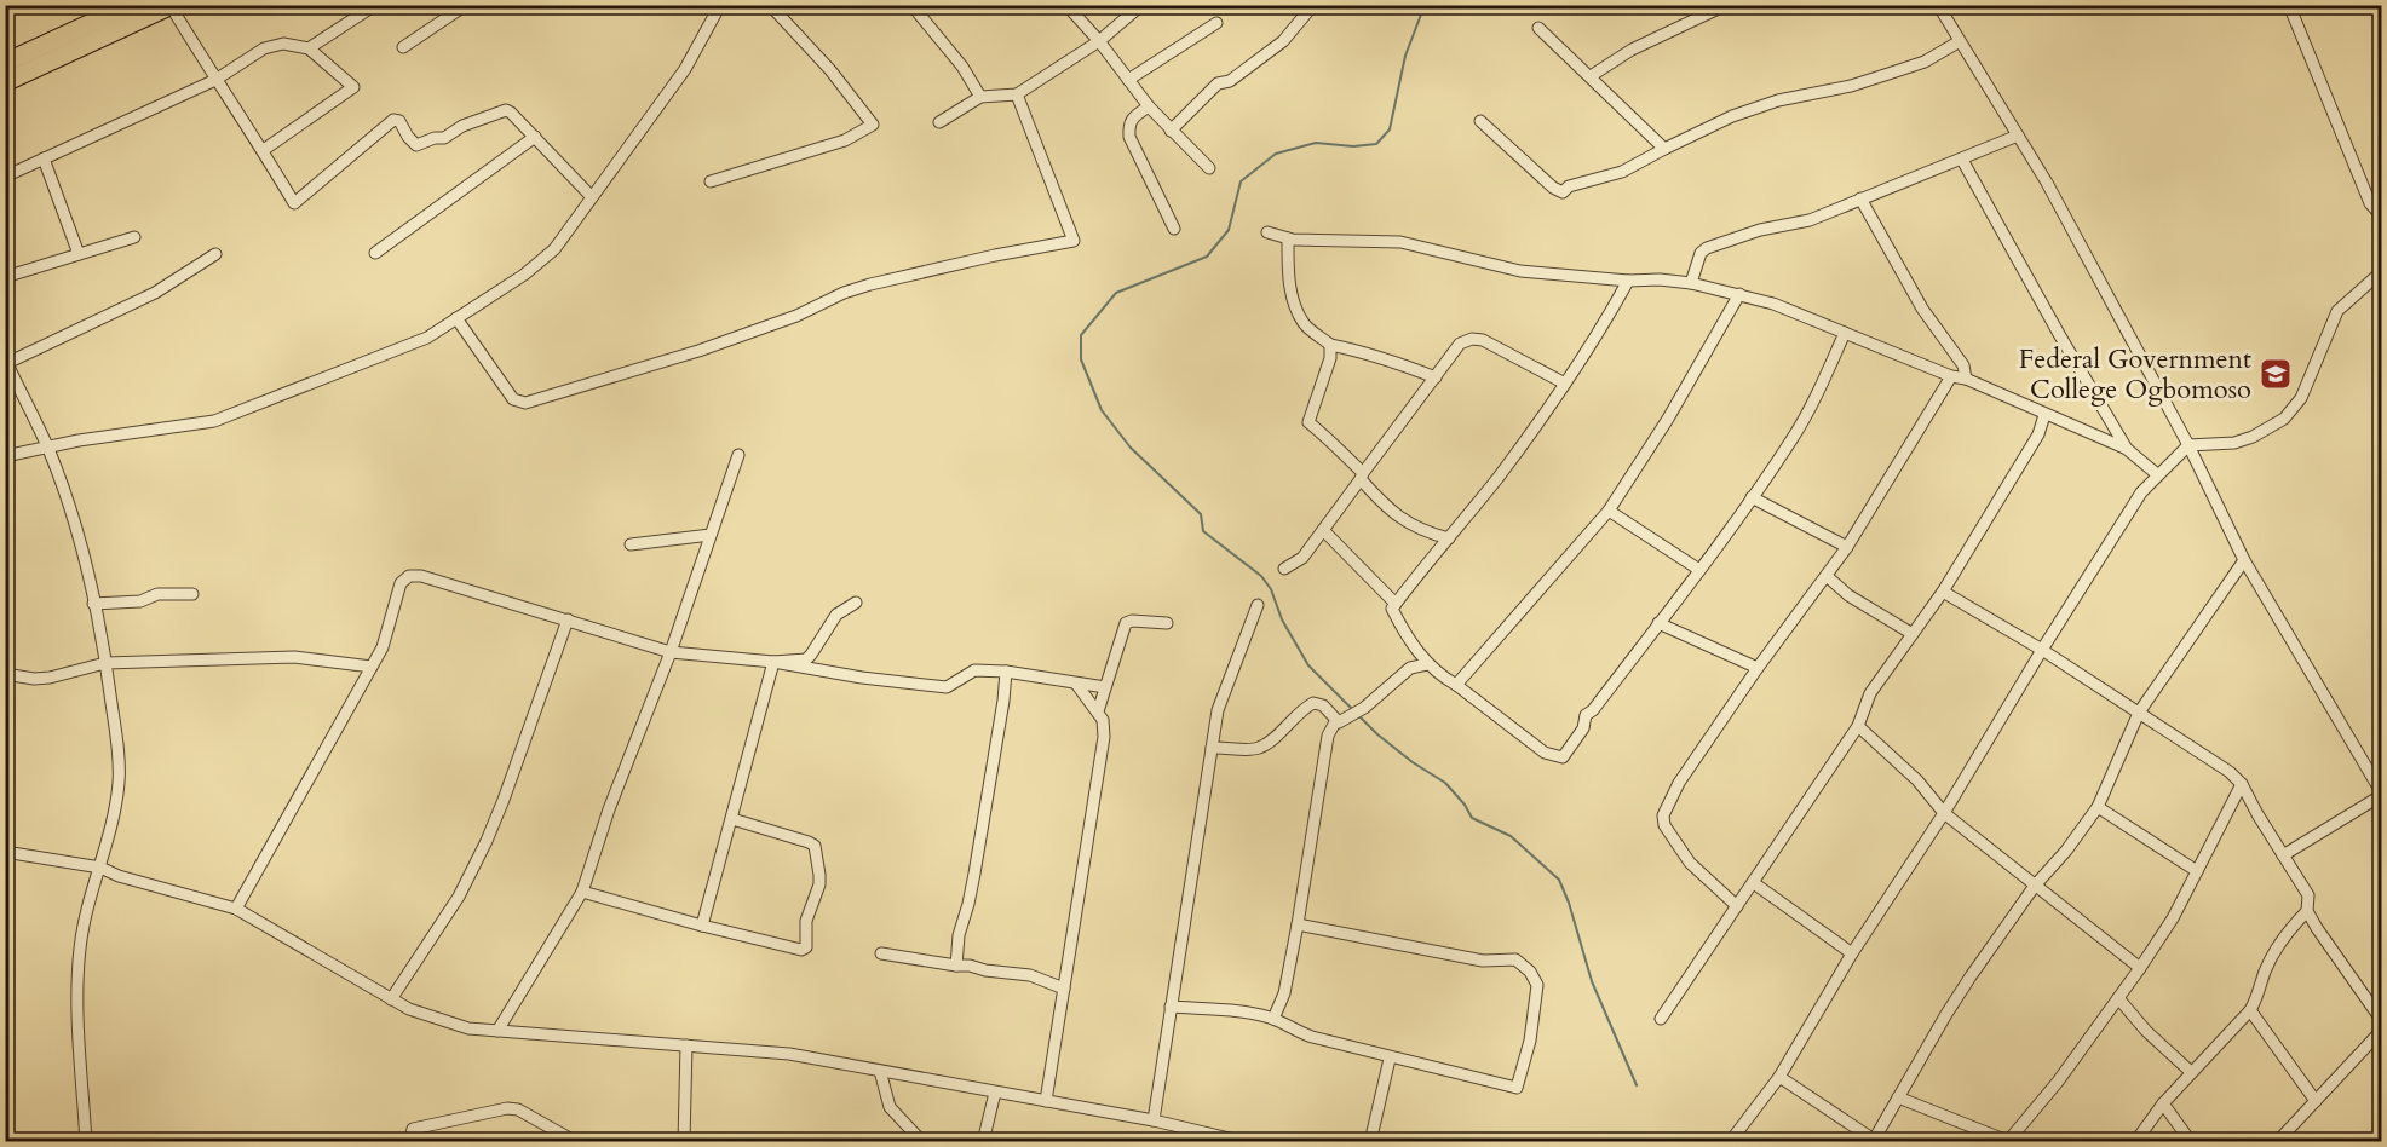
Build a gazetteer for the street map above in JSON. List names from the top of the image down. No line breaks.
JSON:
{"places":{"school or university":["Federal Government College Ogbomoso"]}}
